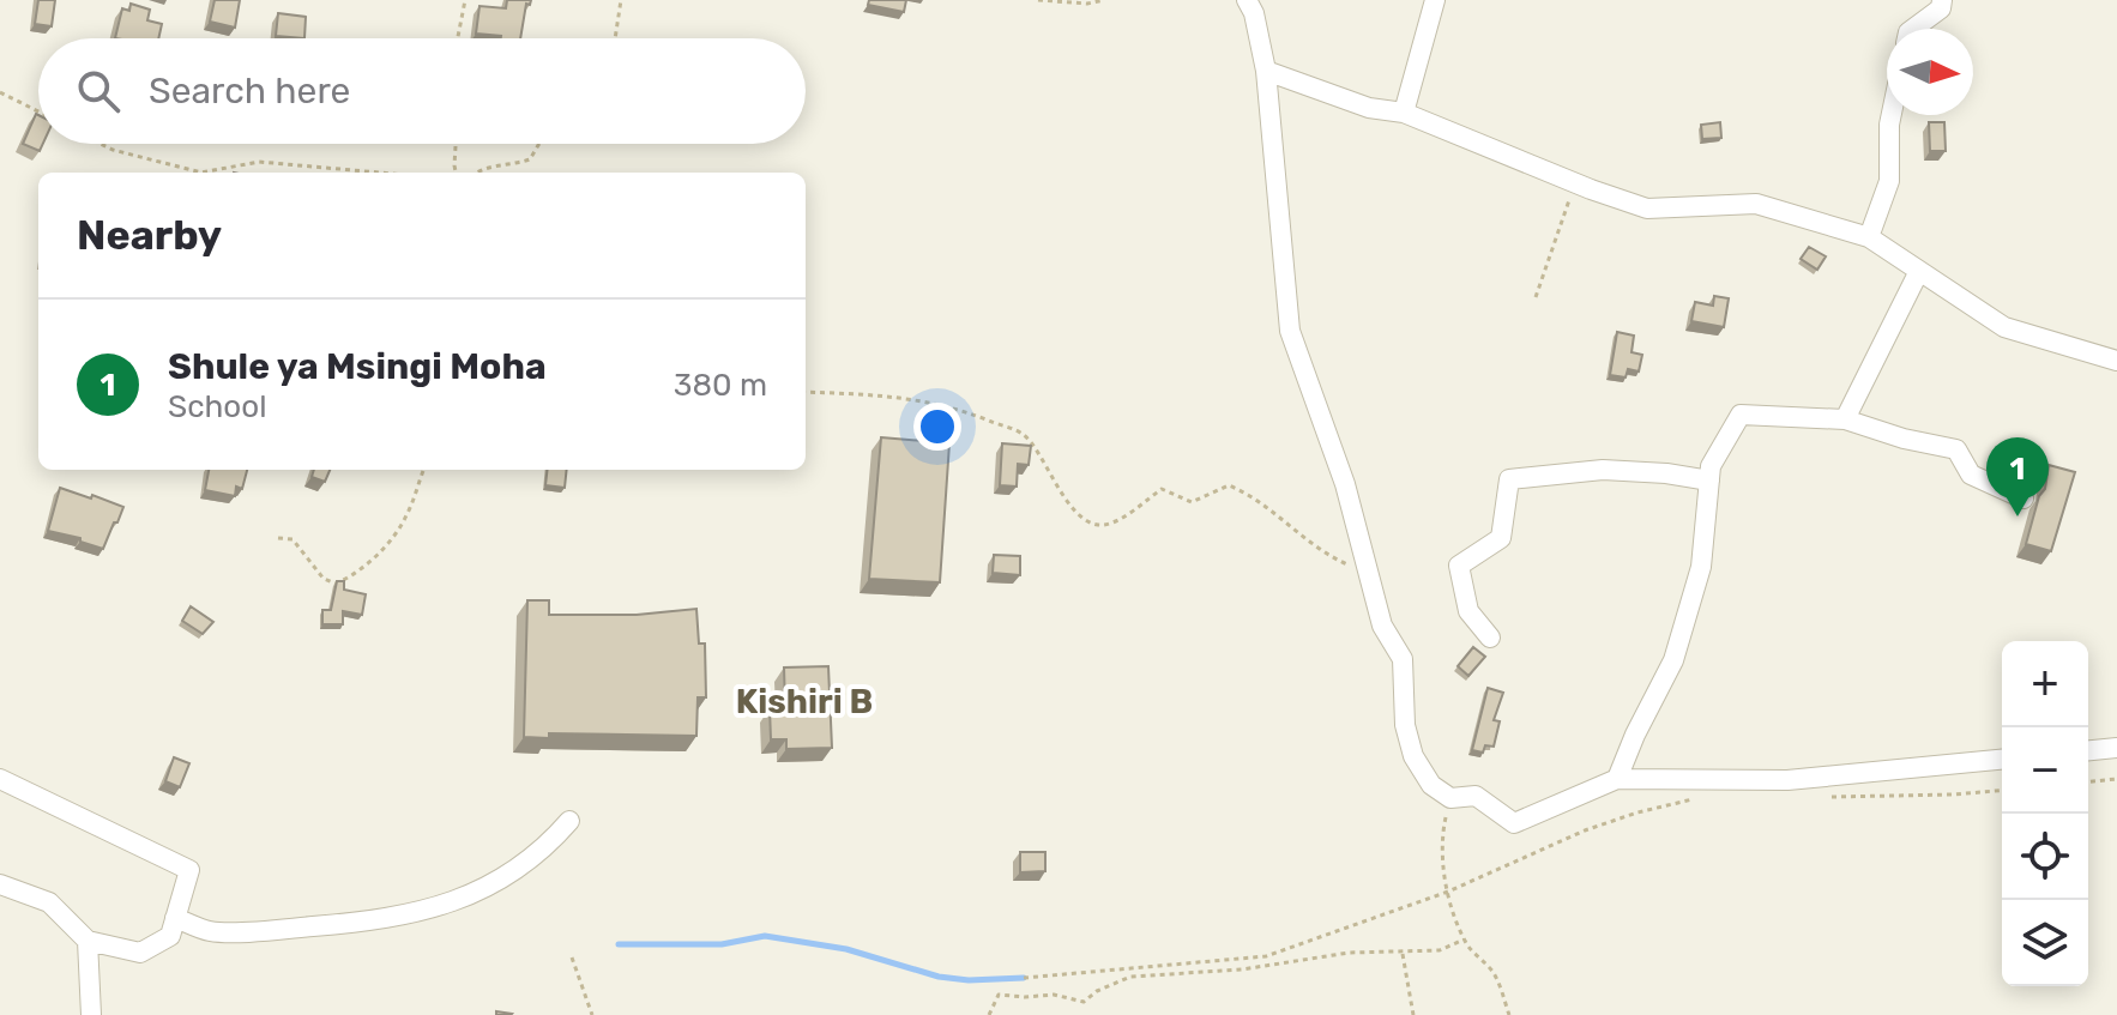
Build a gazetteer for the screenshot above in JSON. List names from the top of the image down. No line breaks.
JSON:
{"districts":["Kishiri B"],"north":"right","page":{"search":"Search here","heading":"Nearby","list":[{"mark":"1","name":"Shule ya Msingi Moha","note":"School","value":"380 m"}],"pins":"1","map_buttons":["+","−"]}}
